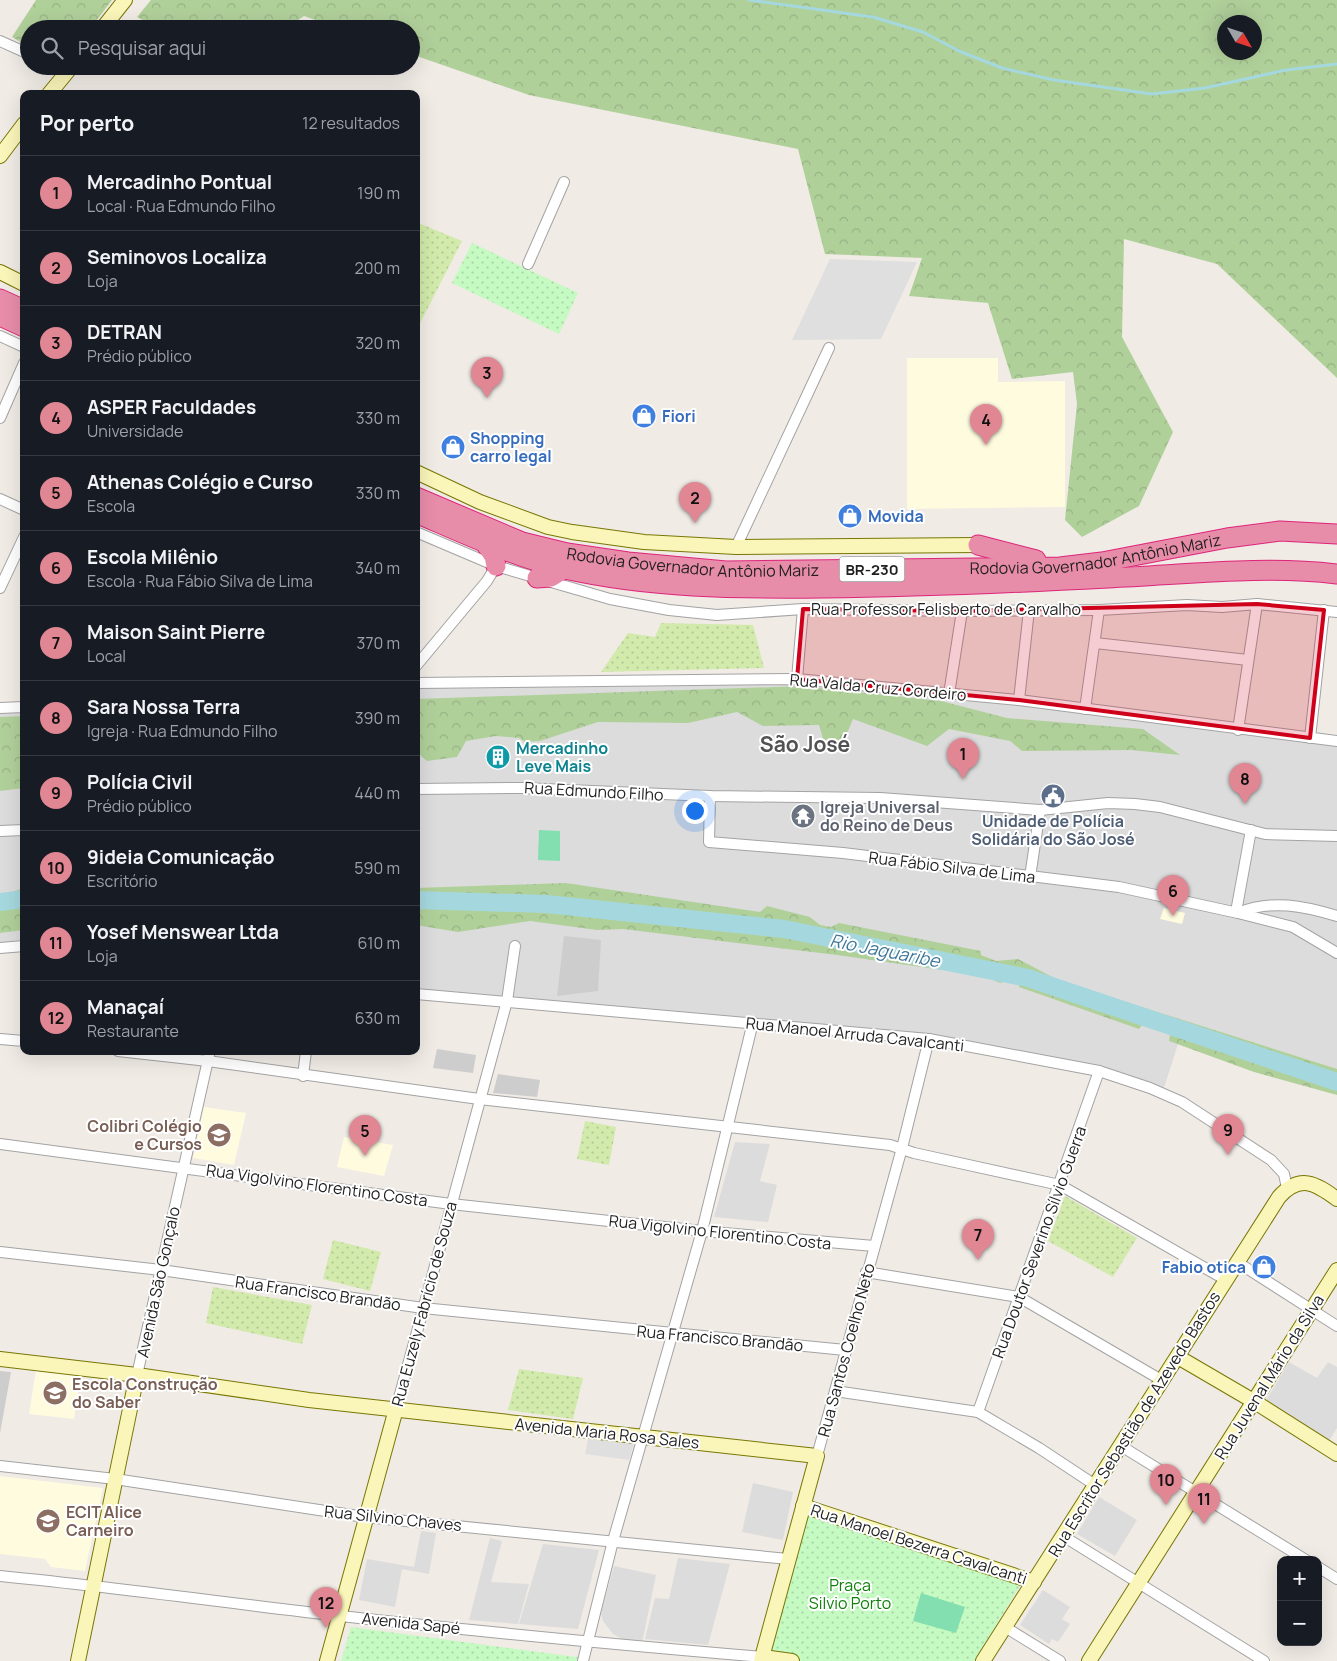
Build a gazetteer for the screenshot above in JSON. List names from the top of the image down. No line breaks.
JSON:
{"streets":{"highway":["Rodovia Governador Antônio Mariz","BR-230"],"main road":["Avenida São Gonçalo","Rua Euzely Fabrício de Souza","Rua Santos Coelho Neto","Rua Juvenal Mário da Silva","Rua Escritor Sebastião de Azevedo Bastos","Avenida Maria Rosa Sales","Rua Manoel Bezerra Cavalcanti","Avenida Sapé"],"street":["Rua Professor Felisberto de Carvalho","Rua Valda Cruz Cordeiro","Rua Edmundo Filho","Rua Fábio Silva de Lima","Rua Manoel Arruda Cavalcanti","Rua Vigolvino Florentino Costa","Rua Doutor Severino Sílvio Guerra","Rua Francisco Brandão","Rua Silvino Chaves"]},"crossings":[["Rua Professor Felisberto de Carvalho","Rua Valda Cruz Cordeiro"],["Rua Edmundo Filho","Rua Fábio Silva de Lima"],["Rua Manoel Arruda Cavalcanti","Rua Doutor Severino Sílvio Guerra"],["Rua Manoel Arruda Cavalcanti","Rua Euzely Fabrício de Souza"],["Rua Manoel Arruda Cavalcanti","Rua Santos Coelho Neto"],["Rua Manoel Arruda Cavalcanti","Rua Escritor Sebastião de Azevedo Bastos"],["Rua Vigolvino Florentino Costa","Avenida São Gonçalo"],["Rua Vigolvino Florentino Costa","Rua Euzely Fabrício de Souza"],["Rua Vigolvino Florentino Costa","Rua Santos Coelho Neto"],["Avenida São Gonçalo","Rua Francisco Brandão"],["Avenida São Gonçalo","Avenida Maria Rosa Sales"],["Avenida São Gonçalo","Rua Silvino Chaves"],["Avenida São Gonçalo","Avenida Sapé"],["Rua Francisco Brandão","Rua Euzely Fabrício de Souza"],["Rua Francisco Brandão","Rua Santos Coelho Neto"],["Rua Euzely Fabrício de Souza","Avenida Maria Rosa Sales"],["Rua Euzely Fabrício de Souza","Rua Silvino Chaves"],["Rua Euzely Fabrício de Souza","Avenida Sapé"],["Rua Santos Coelho Neto","Avenida Maria Rosa Sales"],["Rua Santos Coelho Neto","Rua Silvino Chaves"],["Rua Santos Coelho Neto","Rua Manoel Bezerra Cavalcanti"],["Rua Santos Coelho Neto","Avenida Sapé"],["Rua Escritor Sebastião de Azevedo Bastos","Rua Manoel Bezerra Cavalcanti"]],"districts":["São José"],"water":["Rio Jaguaribe"],"parks":["Praça Silvio Porto"],"places":{"shop":["Fiori","Shopping carro legal","Movida","Fabio otica"],"building":["Mercadinho Leve Mais"],"public building":["Unidade de Polícia Solidária do São José"],"temple":["Igreja Universal do Reino de Deus"],"school or university":["Colibri Colégio e Cursos","Escola Construção do Saber","ECIT Alice Carneiro"]},"north":"bottom right","page":{"search":"Pesquisar aqui","heading":["Por perto","12 resultados"],"list":[{"mark":"1","name":"Mercadinho Pontual","note":"Local · Rua Edmundo Filho","value":"190 m"},{"mark":"2","name":"Seminovos Localiza","note":"Loja","value":"200 m"},{"mark":"3","name":"DETRAN","note":"Prédio público","value":"320 m"},{"mark":"4","name":"ASPER Faculdades","note":"Universidade","value":"330 m"},{"mark":"5","name":"Athenas Colégio e Curso","note":"Escola","value":"330 m"},{"mark":"6","name":"Escola Milênio","note":"Escola · Rua Fábio Silva de Lima","value":"340 m"},{"mark":"7","name":"Maison Saint Pierre","note":"Local","value":"370 m"},{"mark":"8","name":"Sara Nossa Terra","note":"Igreja · Rua Edmundo Filho","value":"390 m"},{"mark":"9","name":"Polícia Civil","note":"Prédio público","value":"440 m"},{"mark":"10","name":"9ideia Comunicação","note":"Escritório","value":"590 m"},{"mark":"11","name":"Yosef Menswear Ltda","note":"Loja","value":"610 m"},{"mark":"12","name":"Manaçaí","note":"Restaurante","value":"630 m"}],"pins":["3","4","2","1","8","6","9","5","7","10","11","12"],"map_buttons":["+","−"]}}
